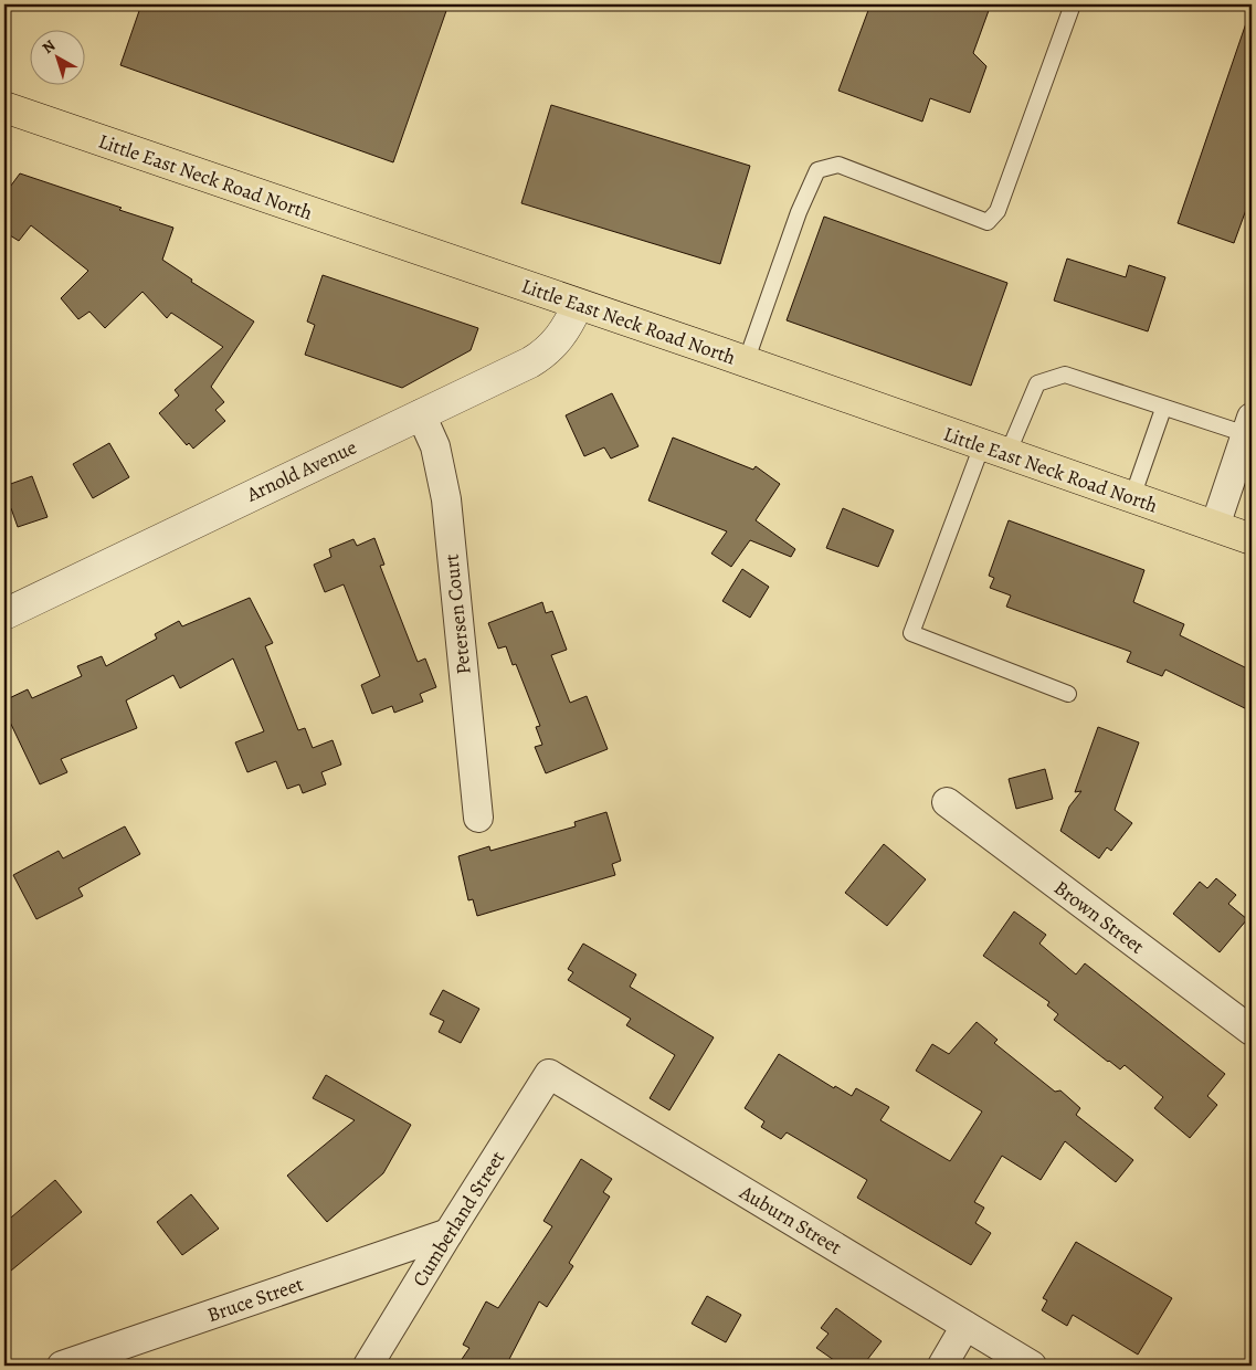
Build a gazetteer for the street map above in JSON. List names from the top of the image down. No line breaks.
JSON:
{"streets":{"main road":["Little East Neck Road North"],"street":["Arnold Avenue","Petersen Court","Brown Street","Cumberland Street","Auburn Street","Bruce Street"]},"crossings":[["Little East Neck Road North","Arnold Avenue"],["Arnold Avenue","Petersen Court"],["Cumberland Street","Auburn Street"],["Cumberland Street","Bruce Street"]],"north":"top left"}
